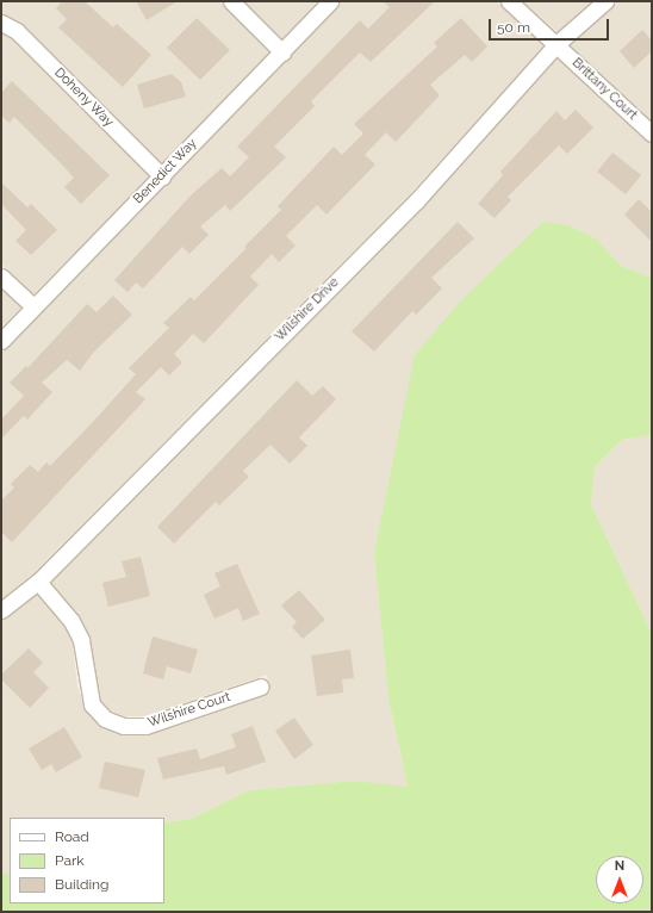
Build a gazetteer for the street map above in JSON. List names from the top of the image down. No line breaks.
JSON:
{"streets":{"street":["Brittany Court","Doheny Way","Benedict Way","Wilshire Drive","Wilshire Court"]},"crossings":[["Brittany Court","Wilshire Drive"],["Doheny Way","Benedict Way"],["Wilshire Drive","Wilshire Court"]],"legend":["Road","Park","Building"],"scale_bar":"50 m","north":"top"}
